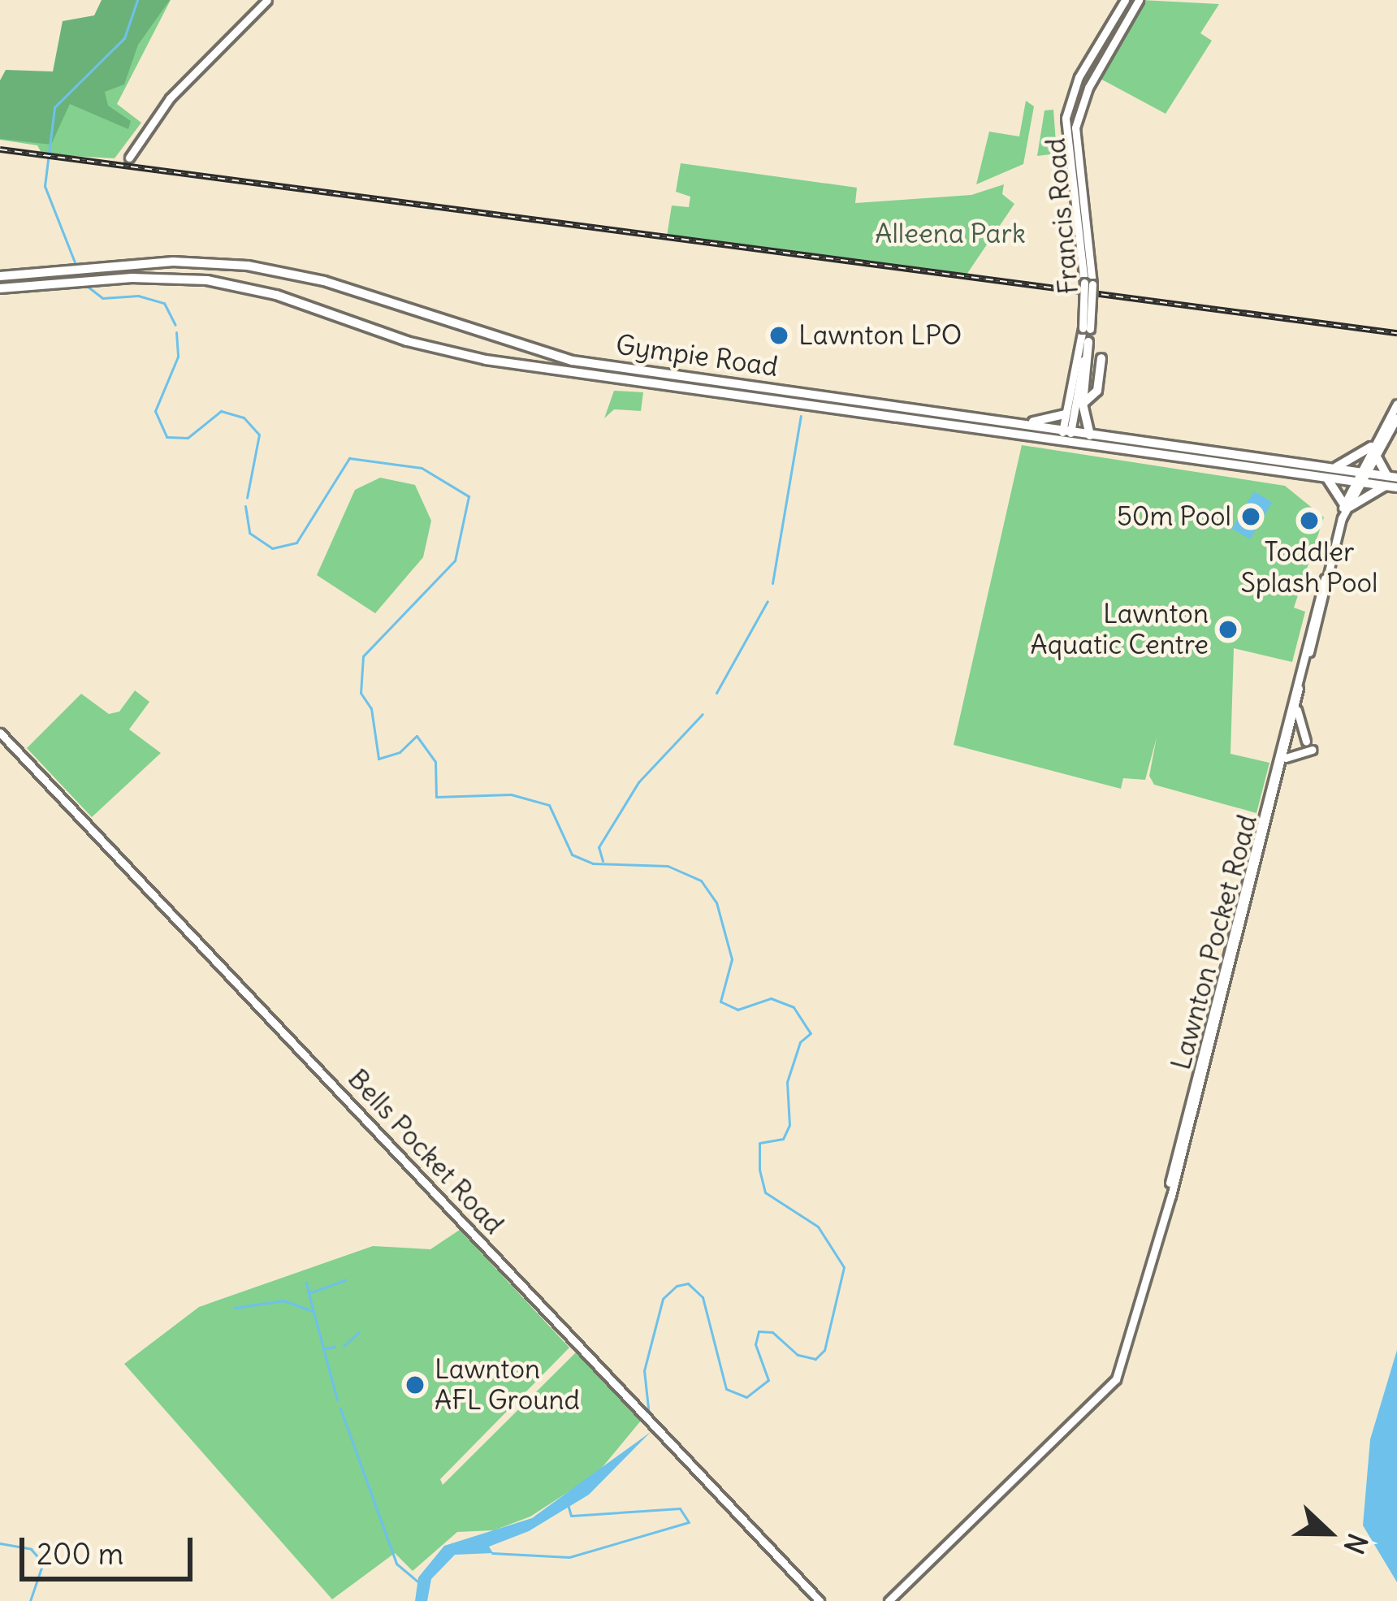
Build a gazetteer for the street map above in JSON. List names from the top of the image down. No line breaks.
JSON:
{"streets":{"highway":["Gympie Road"],"main road":["Francis Road","Lawnton Pocket Road","Bells Pocket Road"]},"crossings":[["Francis Road","Gympie Road"],["Gympie Road","Lawnton Pocket Road"]],"parks":["Alleena Park"],"places":["Lawnton LPO","50m Pool","Toddler Splash Pool","Lawnton Aquatic Centre","Lawnton AFL Ground"],"scale_bar":"200 m","north":"right"}
